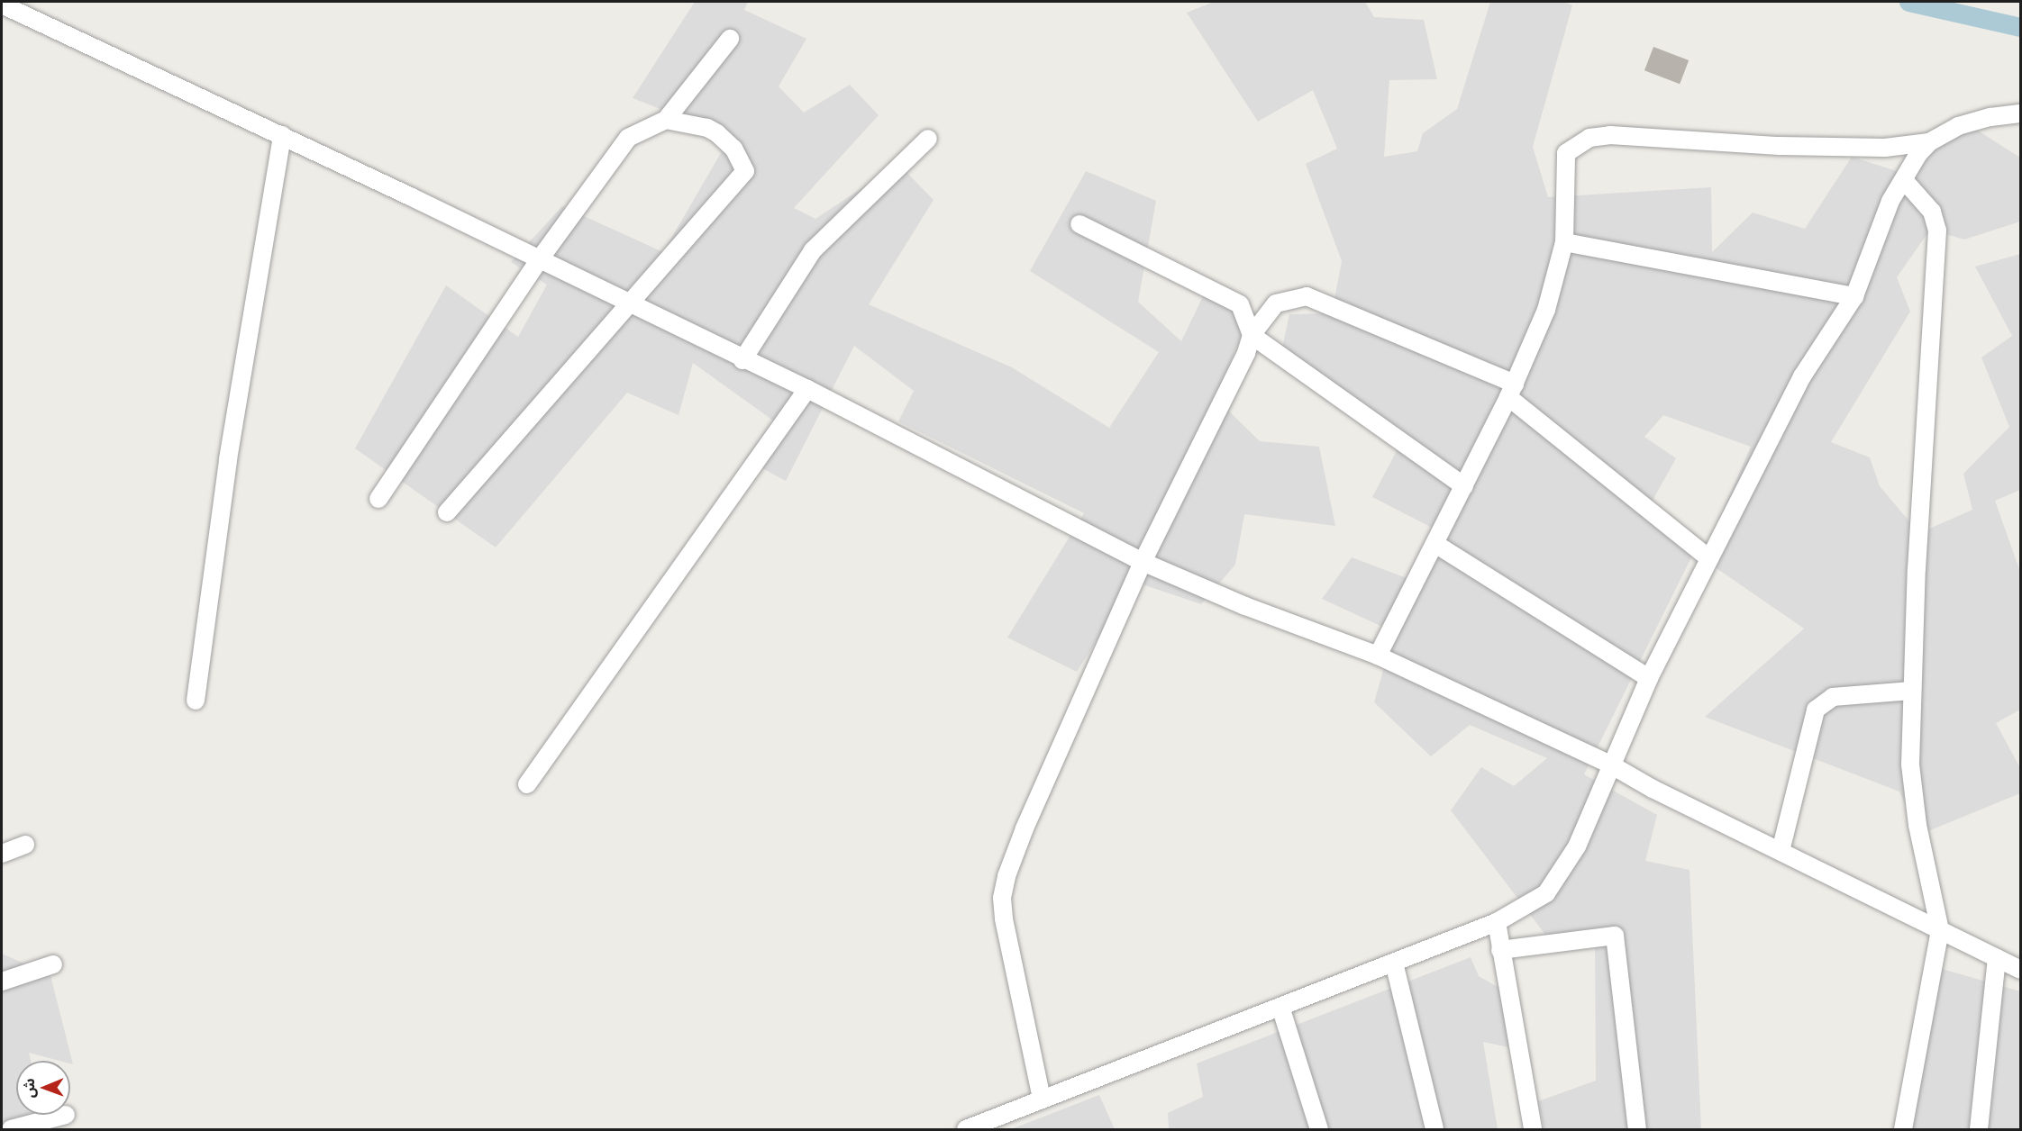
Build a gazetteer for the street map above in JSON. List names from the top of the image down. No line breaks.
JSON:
{"north":"left"}
